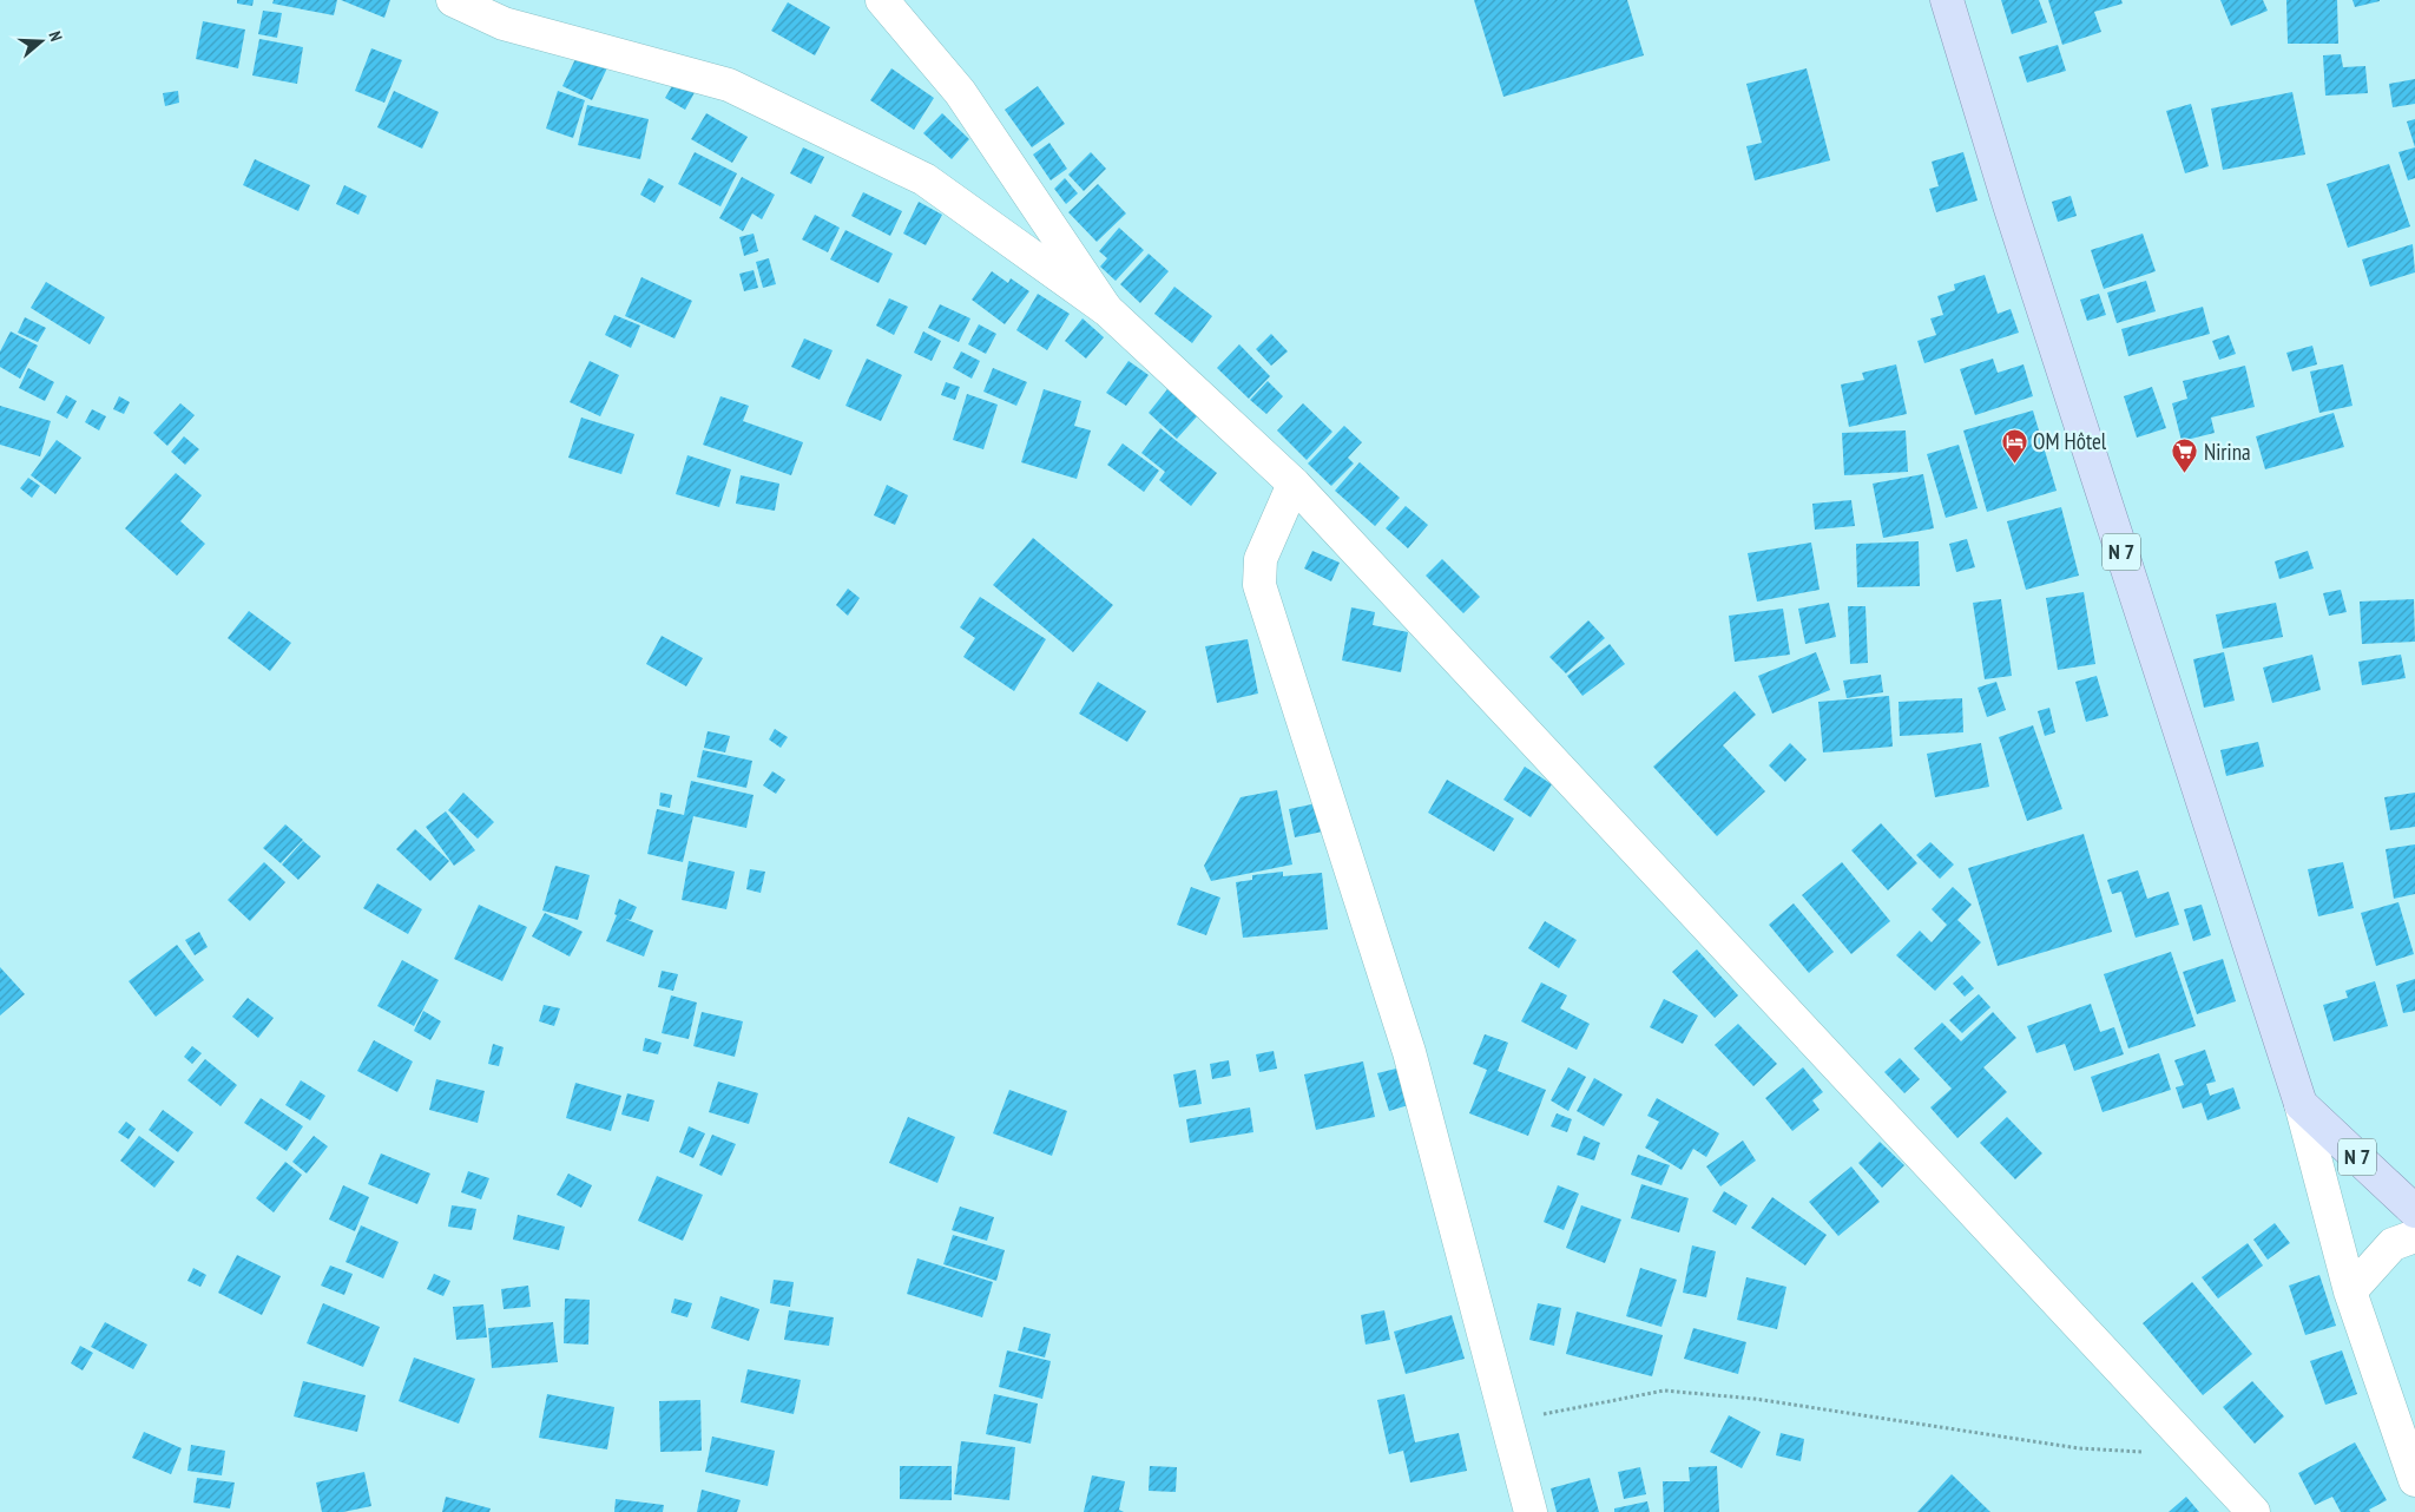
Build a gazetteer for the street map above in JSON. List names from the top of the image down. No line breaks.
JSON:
{"streets":{"main road":["N 7"]},"places":{"hotel":["OM Hôtel"],"supermarket":["Nirina"]},"north":"right"}
